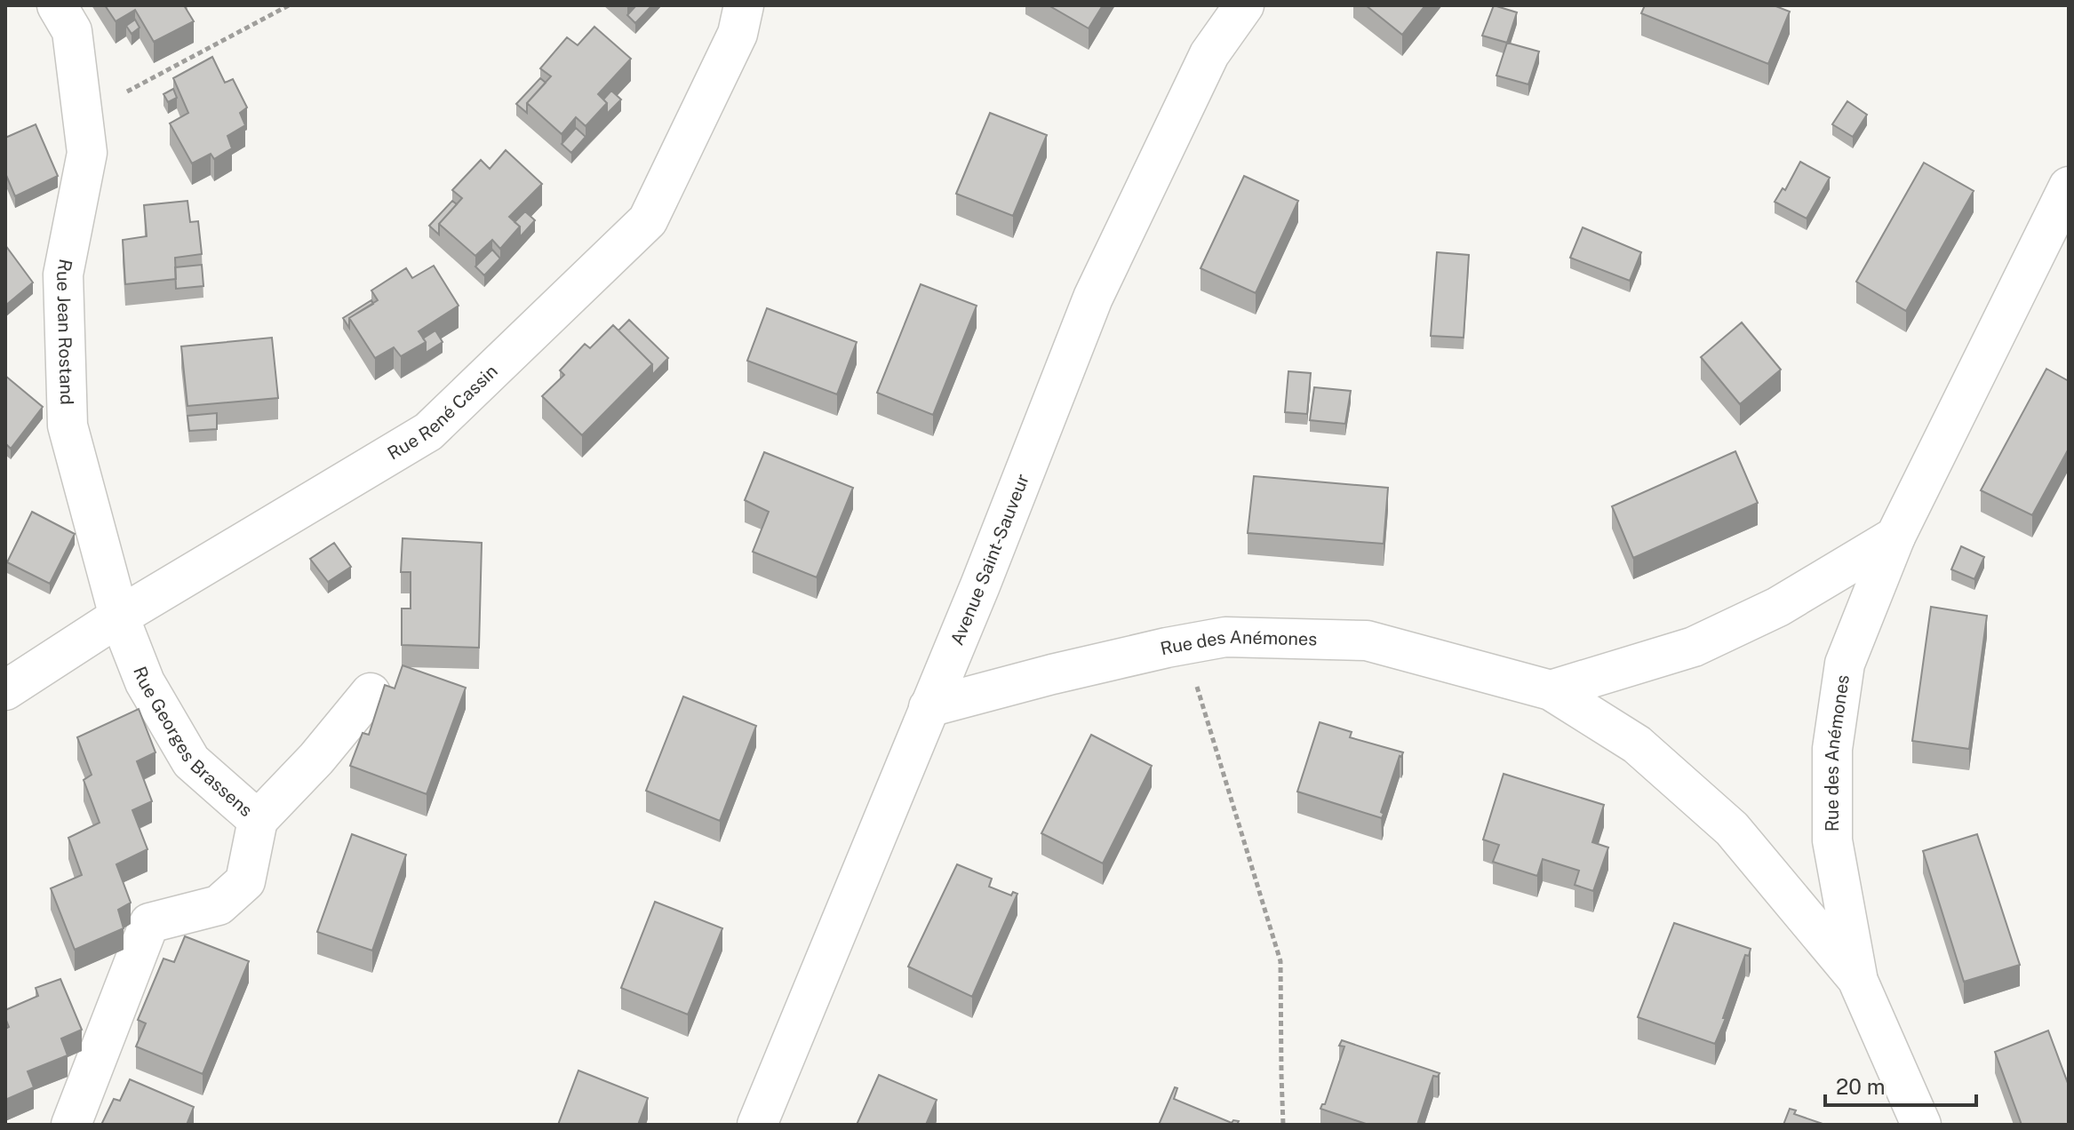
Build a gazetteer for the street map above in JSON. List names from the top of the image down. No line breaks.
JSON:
{"streets":{"street":["Rue Jean Rostand","Rue René Cassin","Avenue Saint-Sauveur","Rue des Anémones","Rue Georges Brassens"]},"crossings":[["Rue Jean Rostand","Rue René Cassin"],["Rue Jean Rostand","Rue Georges Brassens"],["Rue René Cassin","Rue Georges Brassens"],["Avenue Saint-Sauveur","Rue des Anémones"]],"scale_bar":"20 m"}
